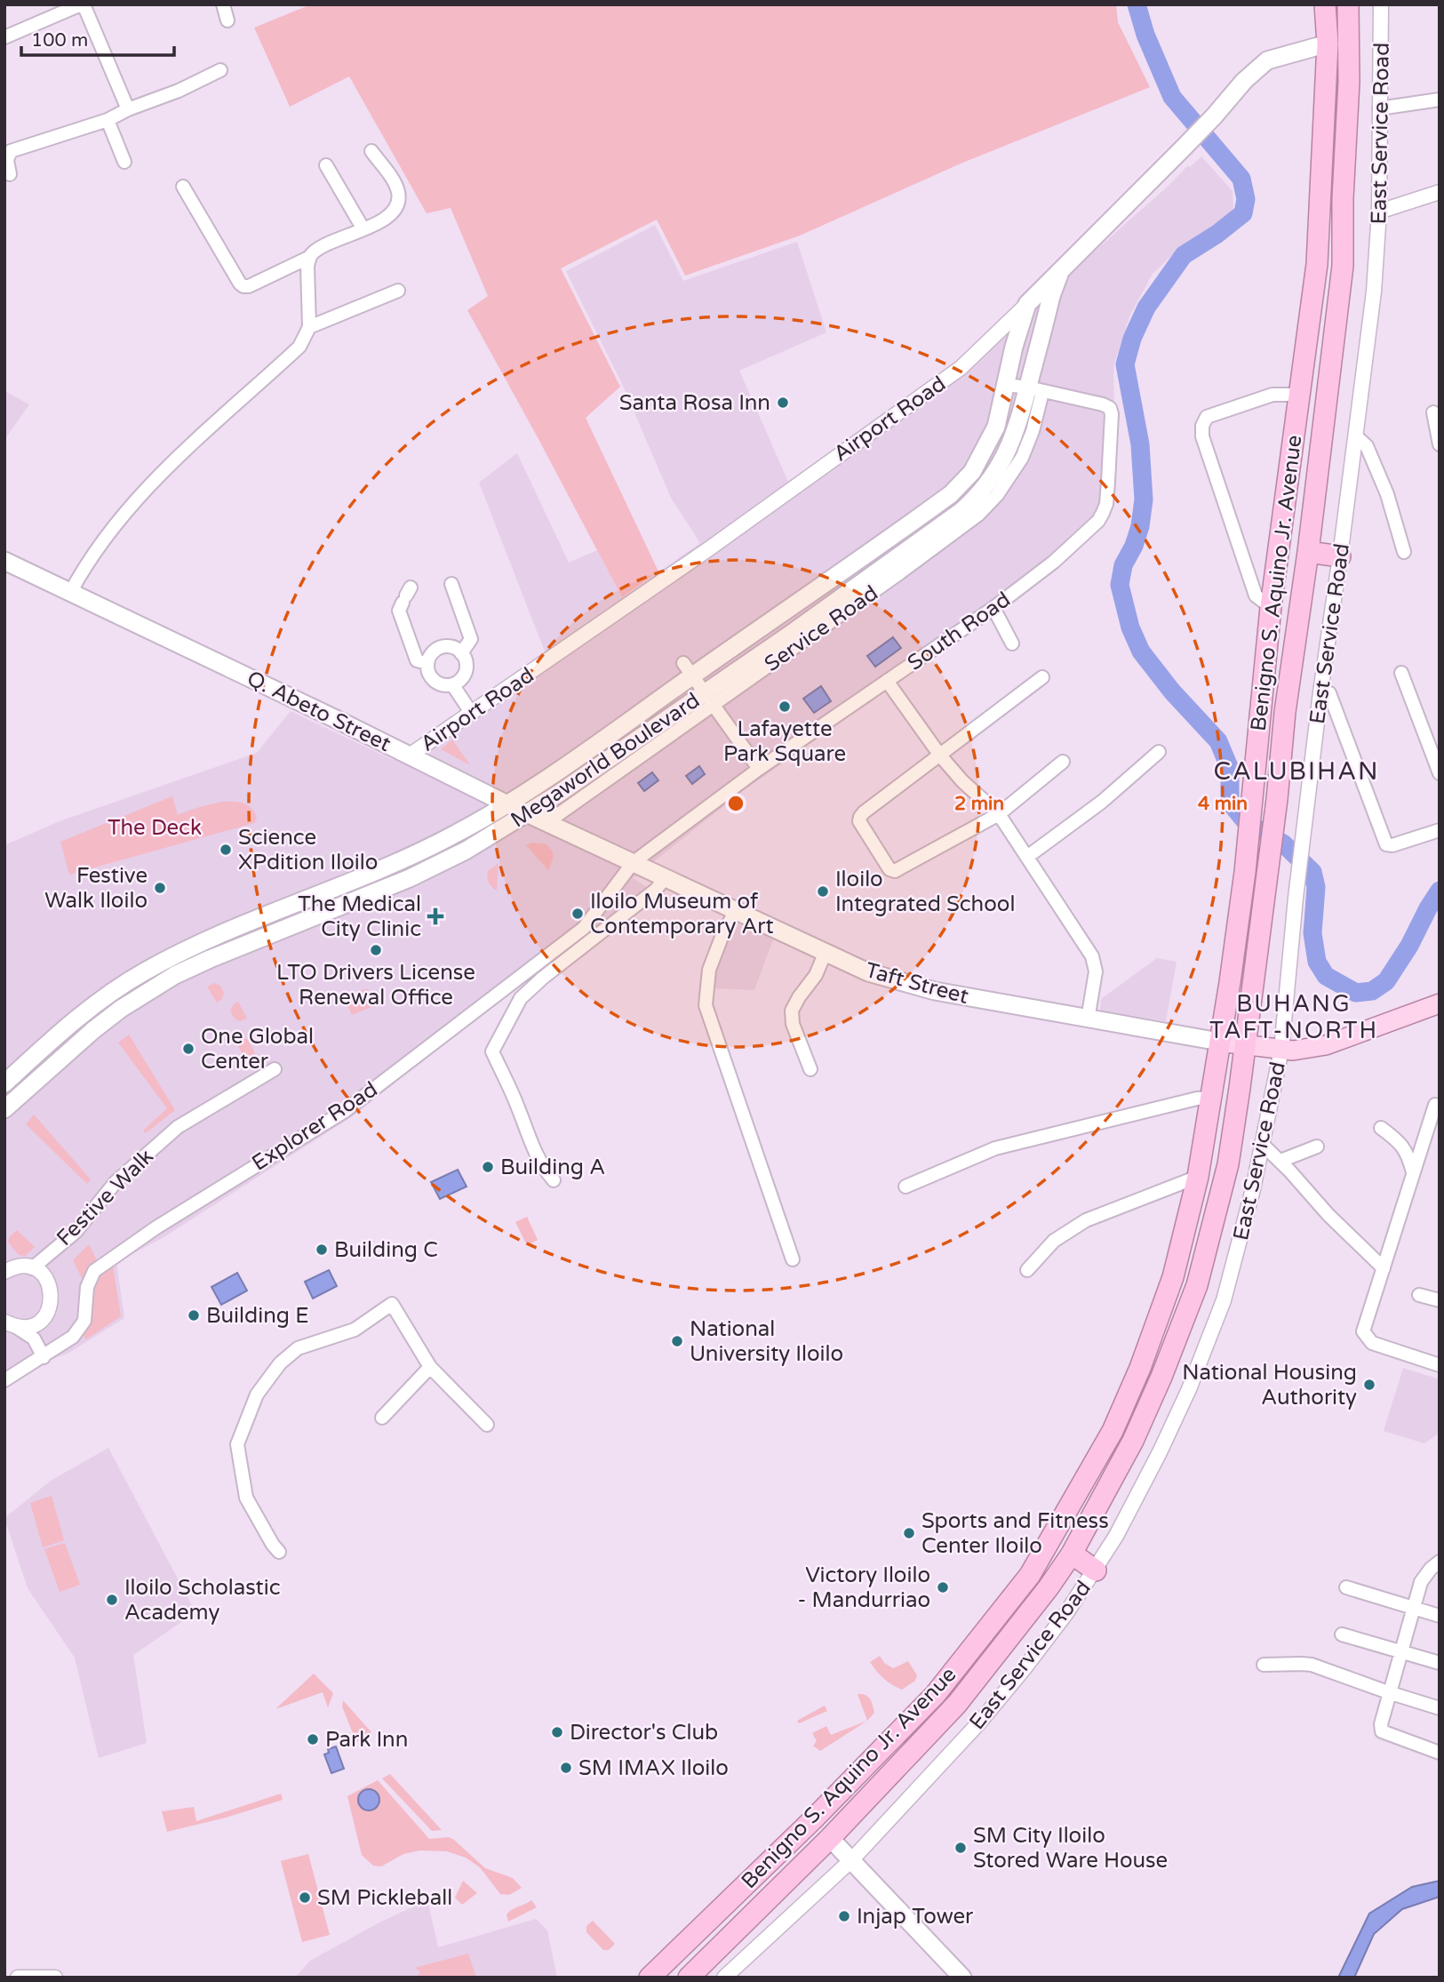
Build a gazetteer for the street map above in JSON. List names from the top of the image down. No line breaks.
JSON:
{"streets":{"highway":["Benigno S. Aquino Jr. Avenue"],"main road":["Airport Road","Q. Abeto Street","Megaworld Boulevard","Taft Street"],"street":["East Service Road","Service Road","South Road","Explorer Road","Festive Walk"]},"crossings":[["Airport Road","Benigno S. Aquino Jr. Avenue"],["Airport Road","Q. Abeto Street"],["Airport Road","Megaworld Boulevard"],["Benigno S. Aquino Jr. Avenue","Taft Street"],["Service Road","South Road"],["Service Road","Q. Abeto Street"],["Service Road","Megaworld Boulevard"],["South Road","Q. Abeto Street"],["South Road","Megaworld Boulevard"],["South Road","Taft Street"],["South Road","Explorer Road"],["Q. Abeto Street","Megaworld Boulevard"],["Q. Abeto Street","Taft Street"],["Q. Abeto Street","Explorer Road"],["Taft Street","Explorer Road"]],"districts":["CALUBIHAN","BUHANG TAFT-NORTH"],"parks":["The Deck"],"places":{"other":["Santa Rosa Inn","Lafayette Park Square","Science XPdition Iloilo","Festive Walk Iloilo","Iloilo Integrated School","Iloilo Museum of Contemporary Art","LTO Drivers License Renewal Office","One Global Center","Building A","Building C","Building E","National University Iloilo","National Housing Authority","Sports and Fitness Center Iloilo","Victory Iloilo - Mandurriao","Iloilo Scholastic Academy","Director's Club","Park Inn","SM IMAX Iloilo","SM City Iloilo Stored Ware House","SM Pickleball","Injap Tower"],"health":["The Medical City Clinic"]},"scale_bar":"100 m","rings":["2 min","4 min"]}
